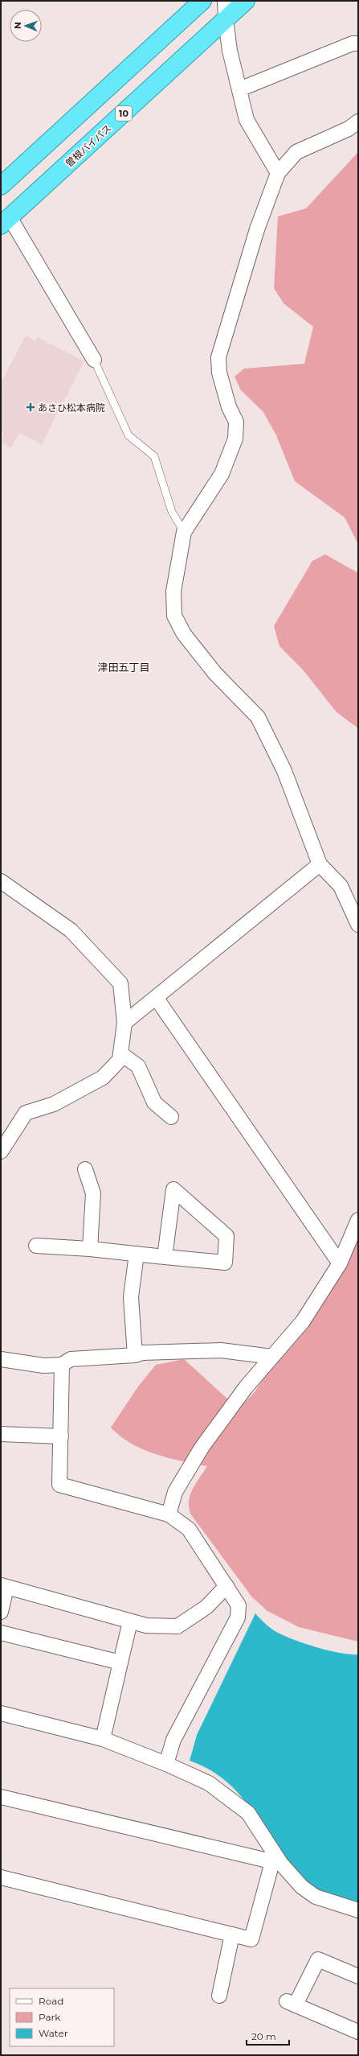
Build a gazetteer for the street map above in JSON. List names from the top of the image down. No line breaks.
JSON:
{"streets":{"highway":["10","曽根バイパス"]},"districts":["津田五丁目"],"places":{"health":["あさひ松本病院"]},"legend":["Road","Park","Water"],"scale_bar":"20 m","north":"left"}
